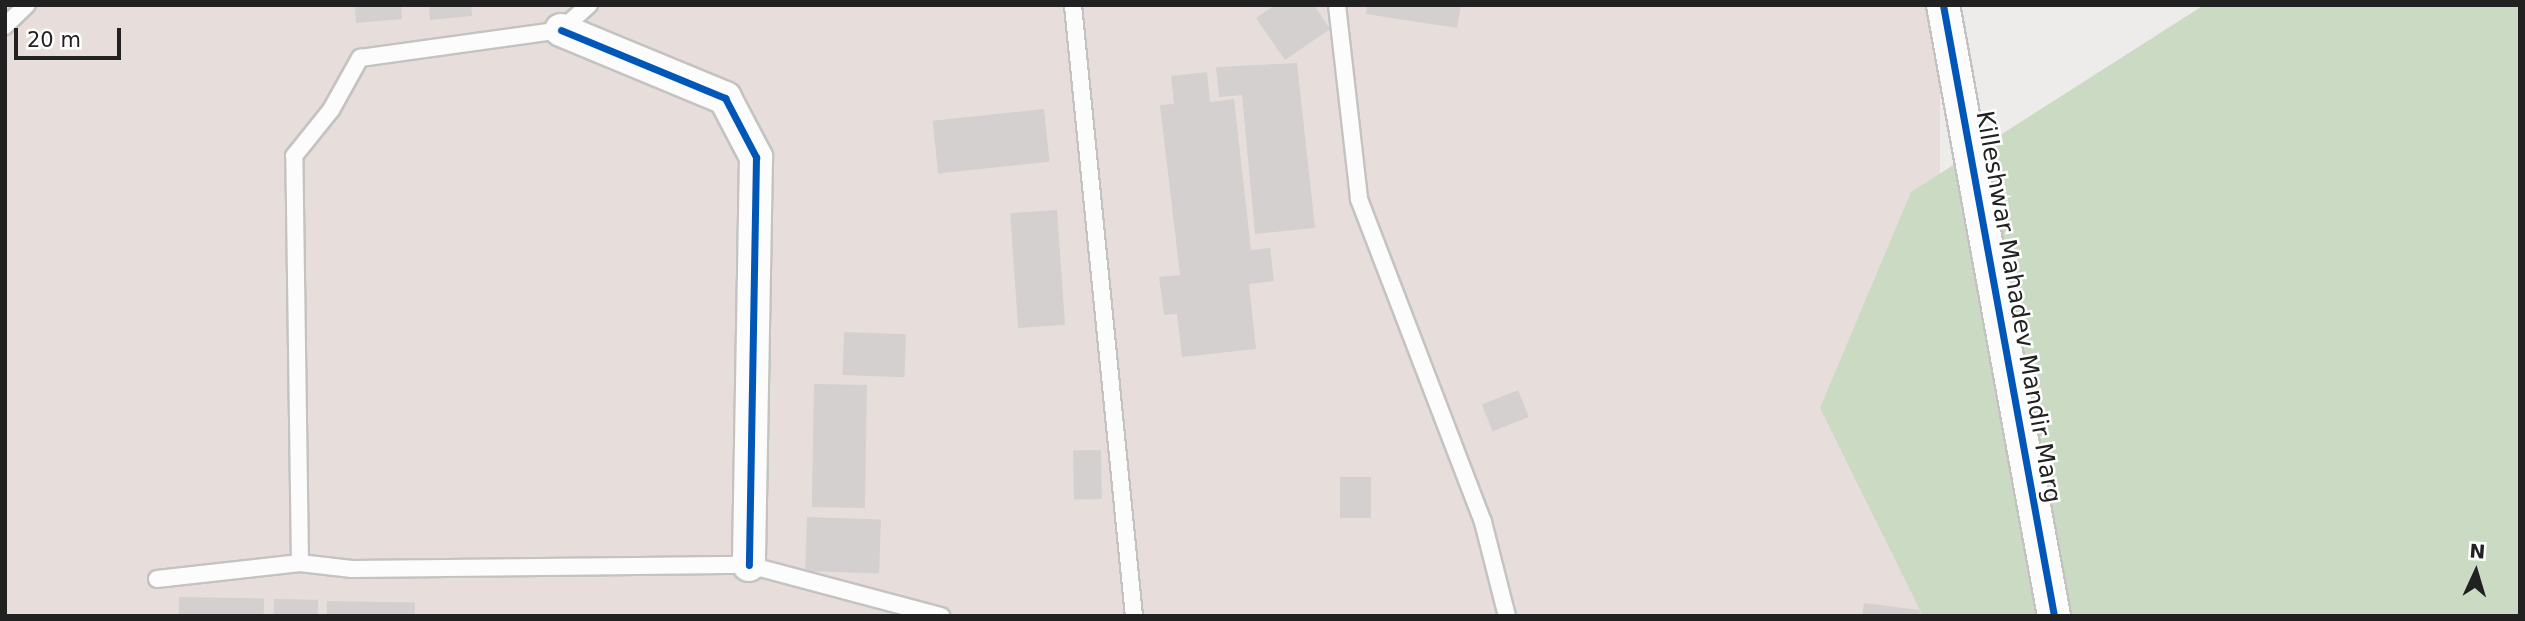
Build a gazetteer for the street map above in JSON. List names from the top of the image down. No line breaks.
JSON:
{"streets":{"street":["Killeshwar Mahadev Mandir Marg"]},"scale_bar":"20 m","north":"top"}
